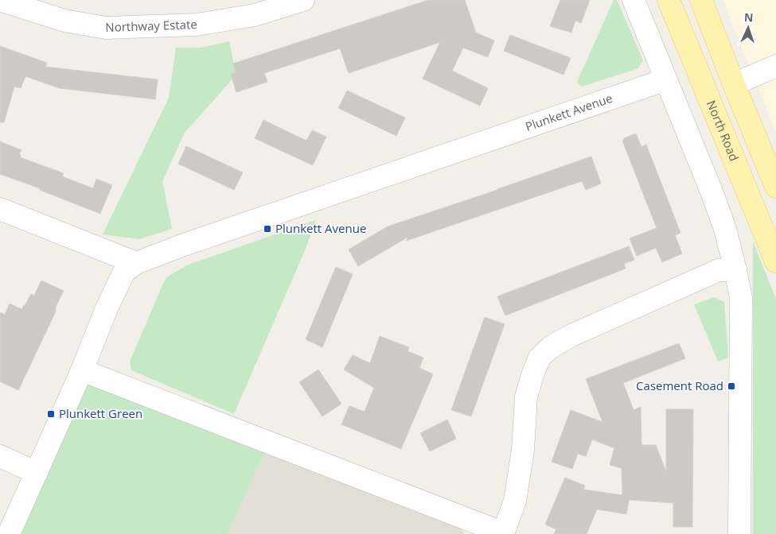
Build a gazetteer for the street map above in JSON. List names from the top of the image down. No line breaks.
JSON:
{"streets":{"main road":["North Road"],"street":["Northway Estate","Plunkett Avenue"]},"places":{"transit":["Plunkett Avenue","Casement Road","Plunkett Green"]},"north":"top"}
